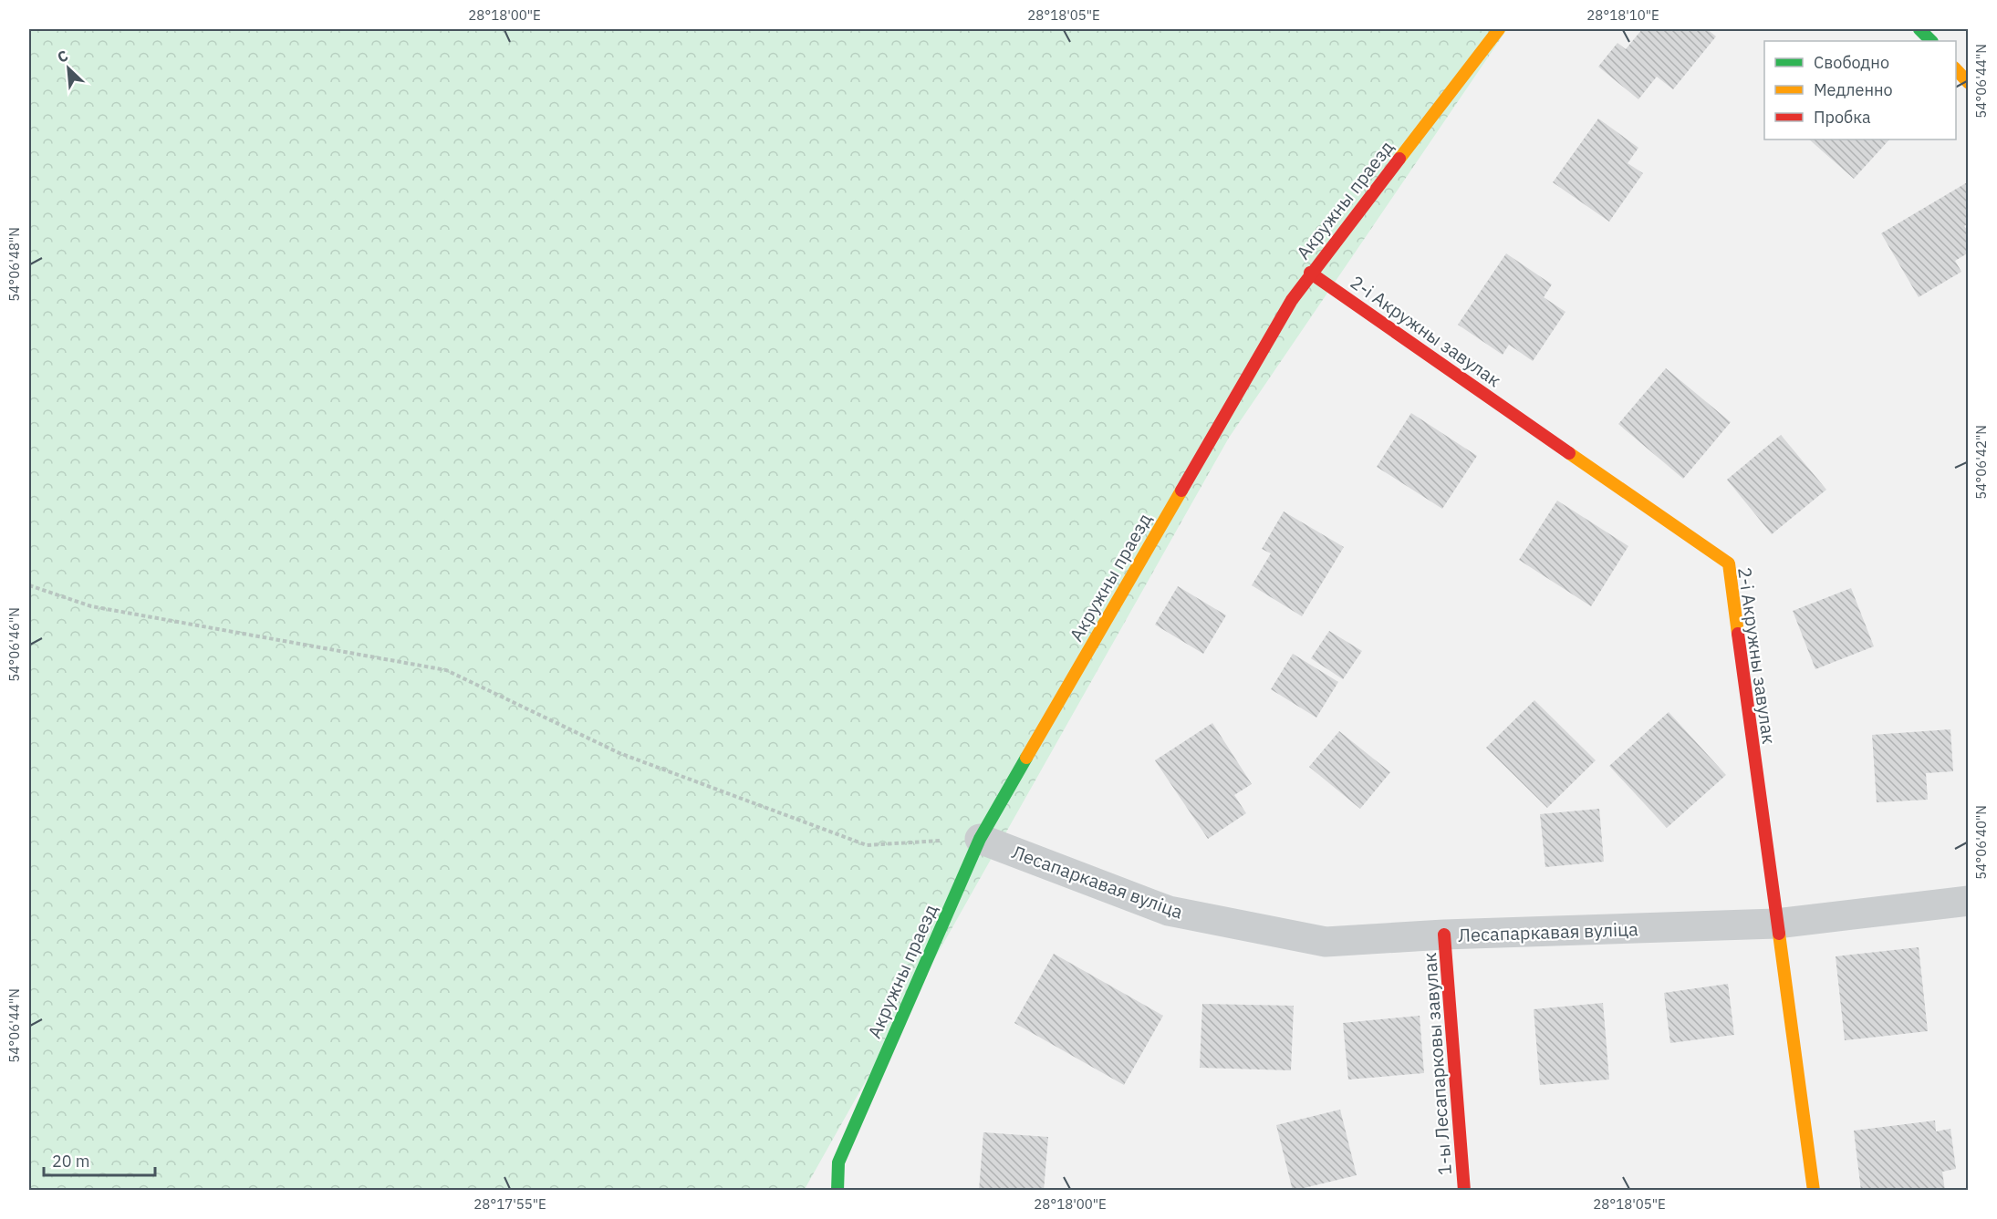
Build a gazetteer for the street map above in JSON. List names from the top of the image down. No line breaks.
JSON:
{"streets":{"street":["Акружны праезд","2-і Акружны завулак","Лесапаркавая вуліца","1-ы Лесапарковы завулак"]},"crossings":[["Акружны праезд","2-і Акружны завулак"],["Акружны праезд","Лесапаркавая вуліца"],["2-і Акружны завулак","Лесапаркавая вуліца"],["Лесапаркавая вуліца","1-ы Лесапарковы завулак"]],"legend":["Свободно","Медленно","Пробка"],"scale_bar":"20 m","north":"top left","coordinates":["28°18'00\"E","28°18'05\"E","28°18'10\"E","54°06'44\"N","54°06'48\"N","54°06'42\"N","54°06'46\"N","54°06'40\"N","28°17'55\"E"]}
